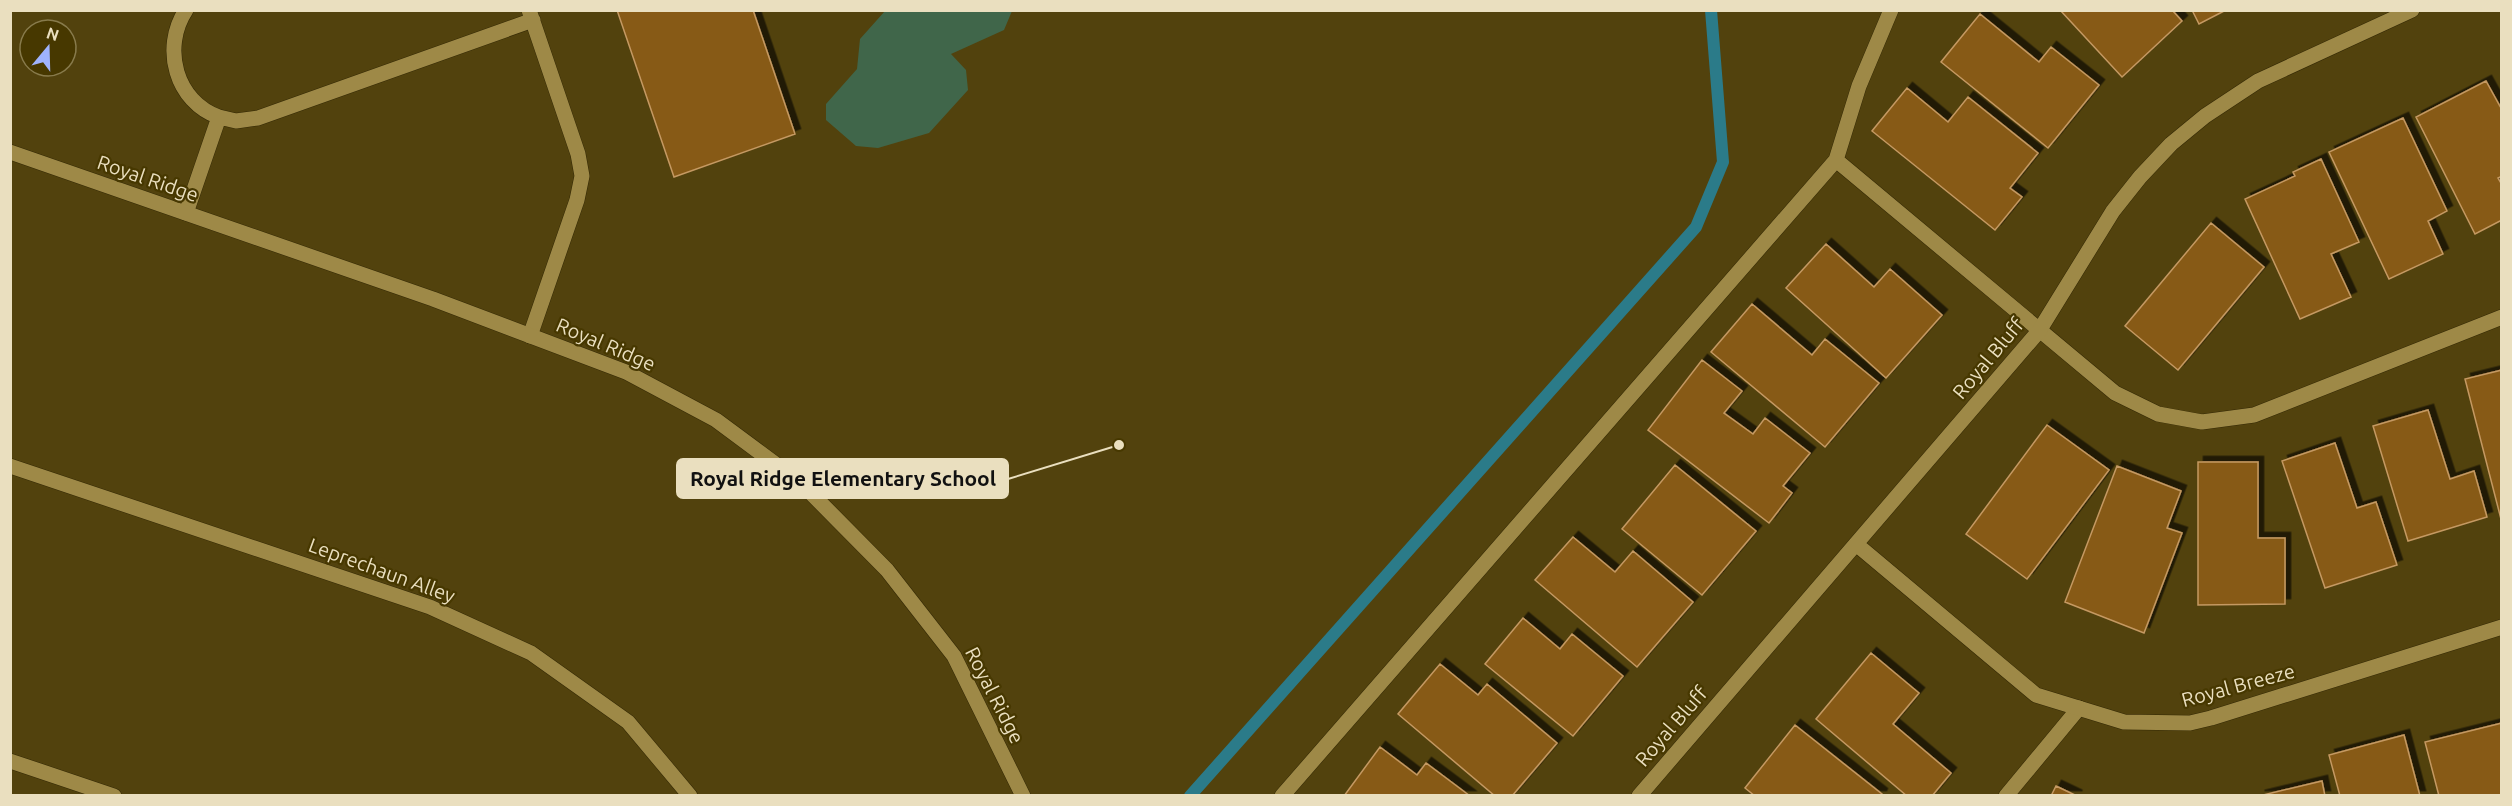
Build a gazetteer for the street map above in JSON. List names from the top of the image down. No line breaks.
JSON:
{"streets":{"street":["Royal Ridge","Royal Bluff","Leprechaun Alley","Royal Breeze"]},"crossings":[["Royal Bluff","Royal Breeze"]],"places":["Royal Ridge Elementary School"],"north":"top"}
